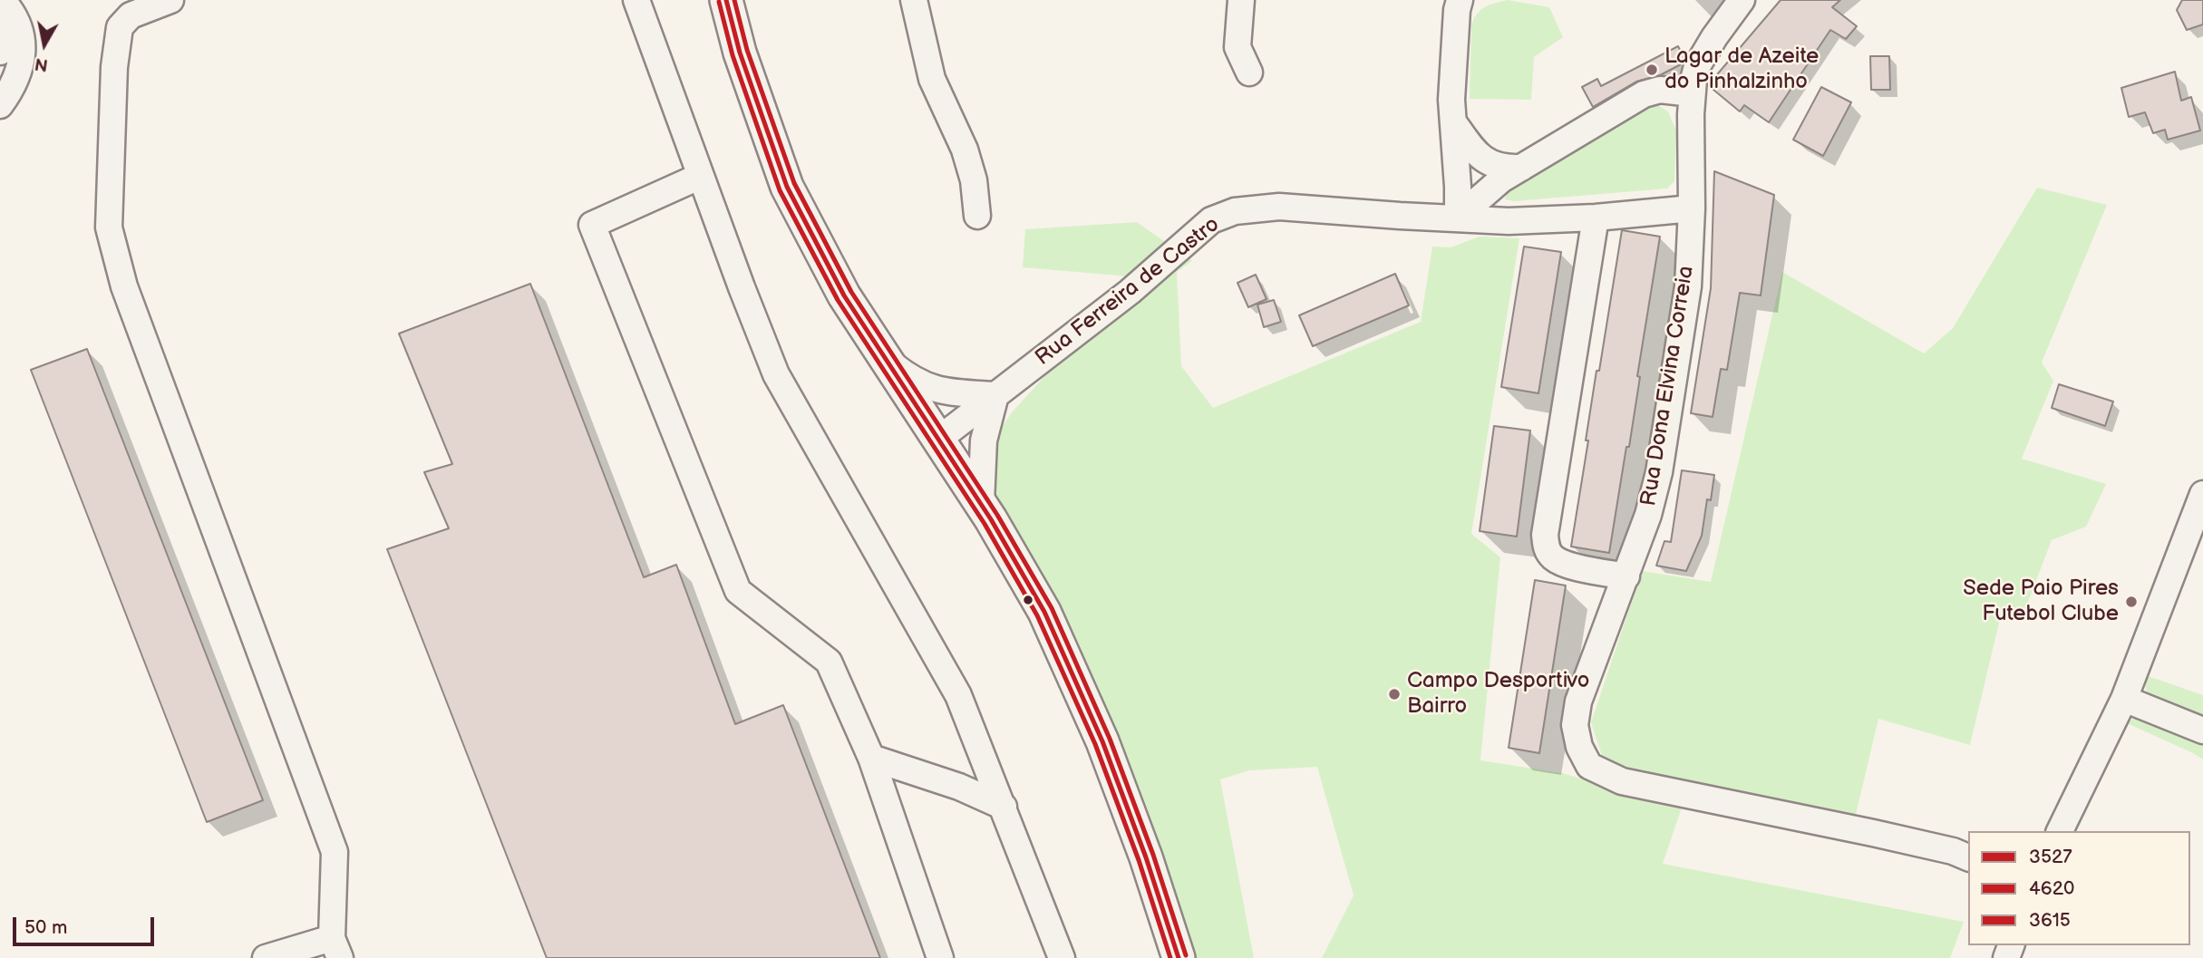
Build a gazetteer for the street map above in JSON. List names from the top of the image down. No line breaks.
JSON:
{"streets":{"street":["Rua Ferreira de Castro","Rua Dona Elvina Correia"]},"crossings":[["Rua Ferreira de Castro","Rua Dona Elvina Correia"]],"places":["Lagar de Azeite do Pinhalzinho","Sede Paio Pires Futebol Clube","Campo Desportivo Bairro"],"lines":["transit line 3527","transit line 3615","transit line 4620"],"legend":["3527","4620","3615"],"scale_bar":"50 m","north":"bottom"}
